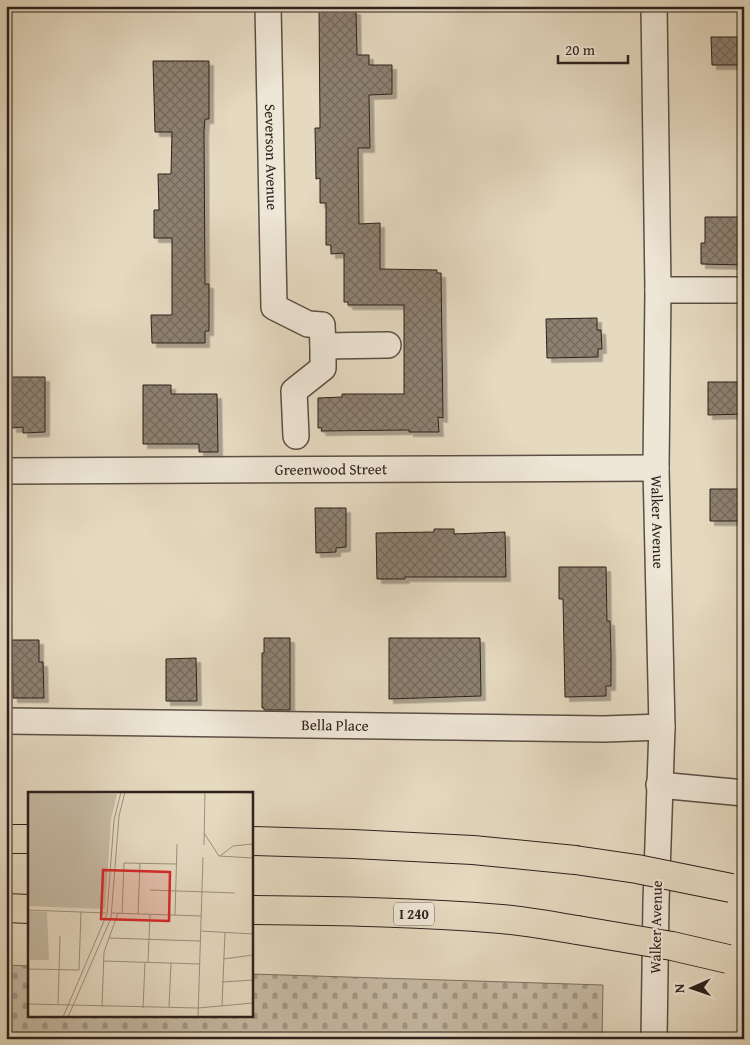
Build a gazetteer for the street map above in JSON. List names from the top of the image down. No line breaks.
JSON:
{"streets":{"highway":["I 240"],"street":["Severson Avenue","Greenwood Street","Walker Avenue","Bella Place"]},"crossings":[["Greenwood Street","Walker Avenue"],["Walker Avenue","Bella Place"]],"scale_bar":"20 m","north":"left"}
